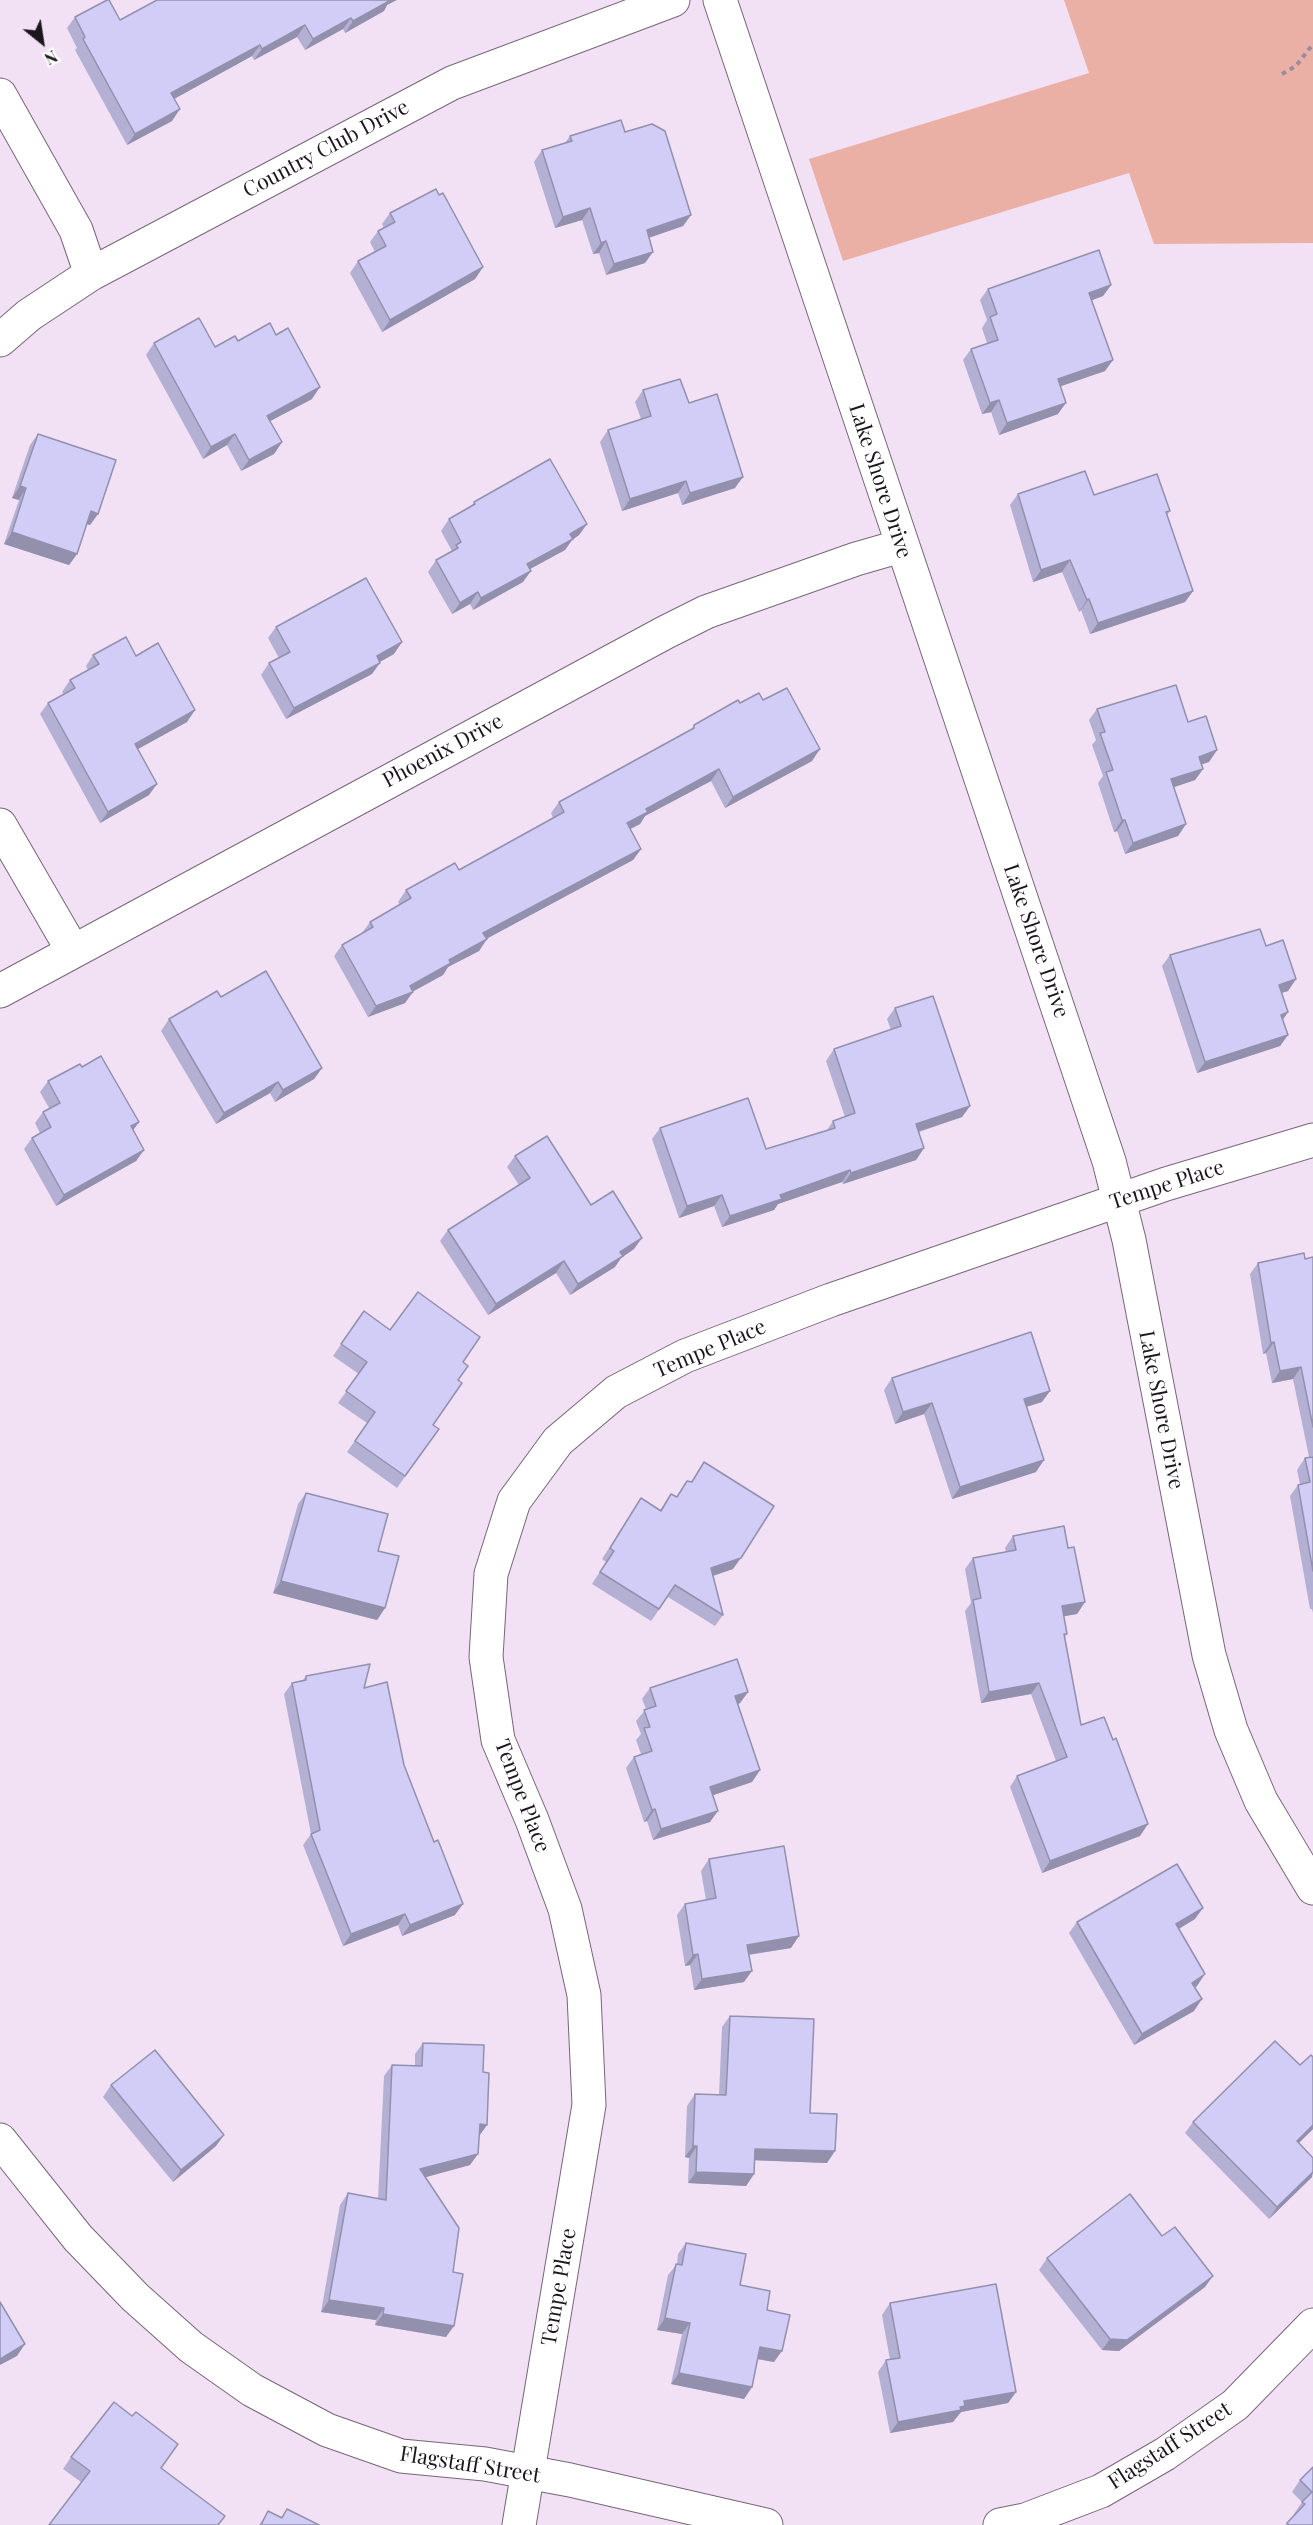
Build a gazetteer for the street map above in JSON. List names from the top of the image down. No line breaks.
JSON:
{"streets":{"street":["Country Club Drive","Lake Shore Drive","Phoenix Drive","Tempe Place","Flagstaff Street"]},"crossings":[["Lake Shore Drive","Phoenix Drive"],["Lake Shore Drive","Tempe Place"],["Tempe Place","Flagstaff Street"]],"north":"bottom right"}
